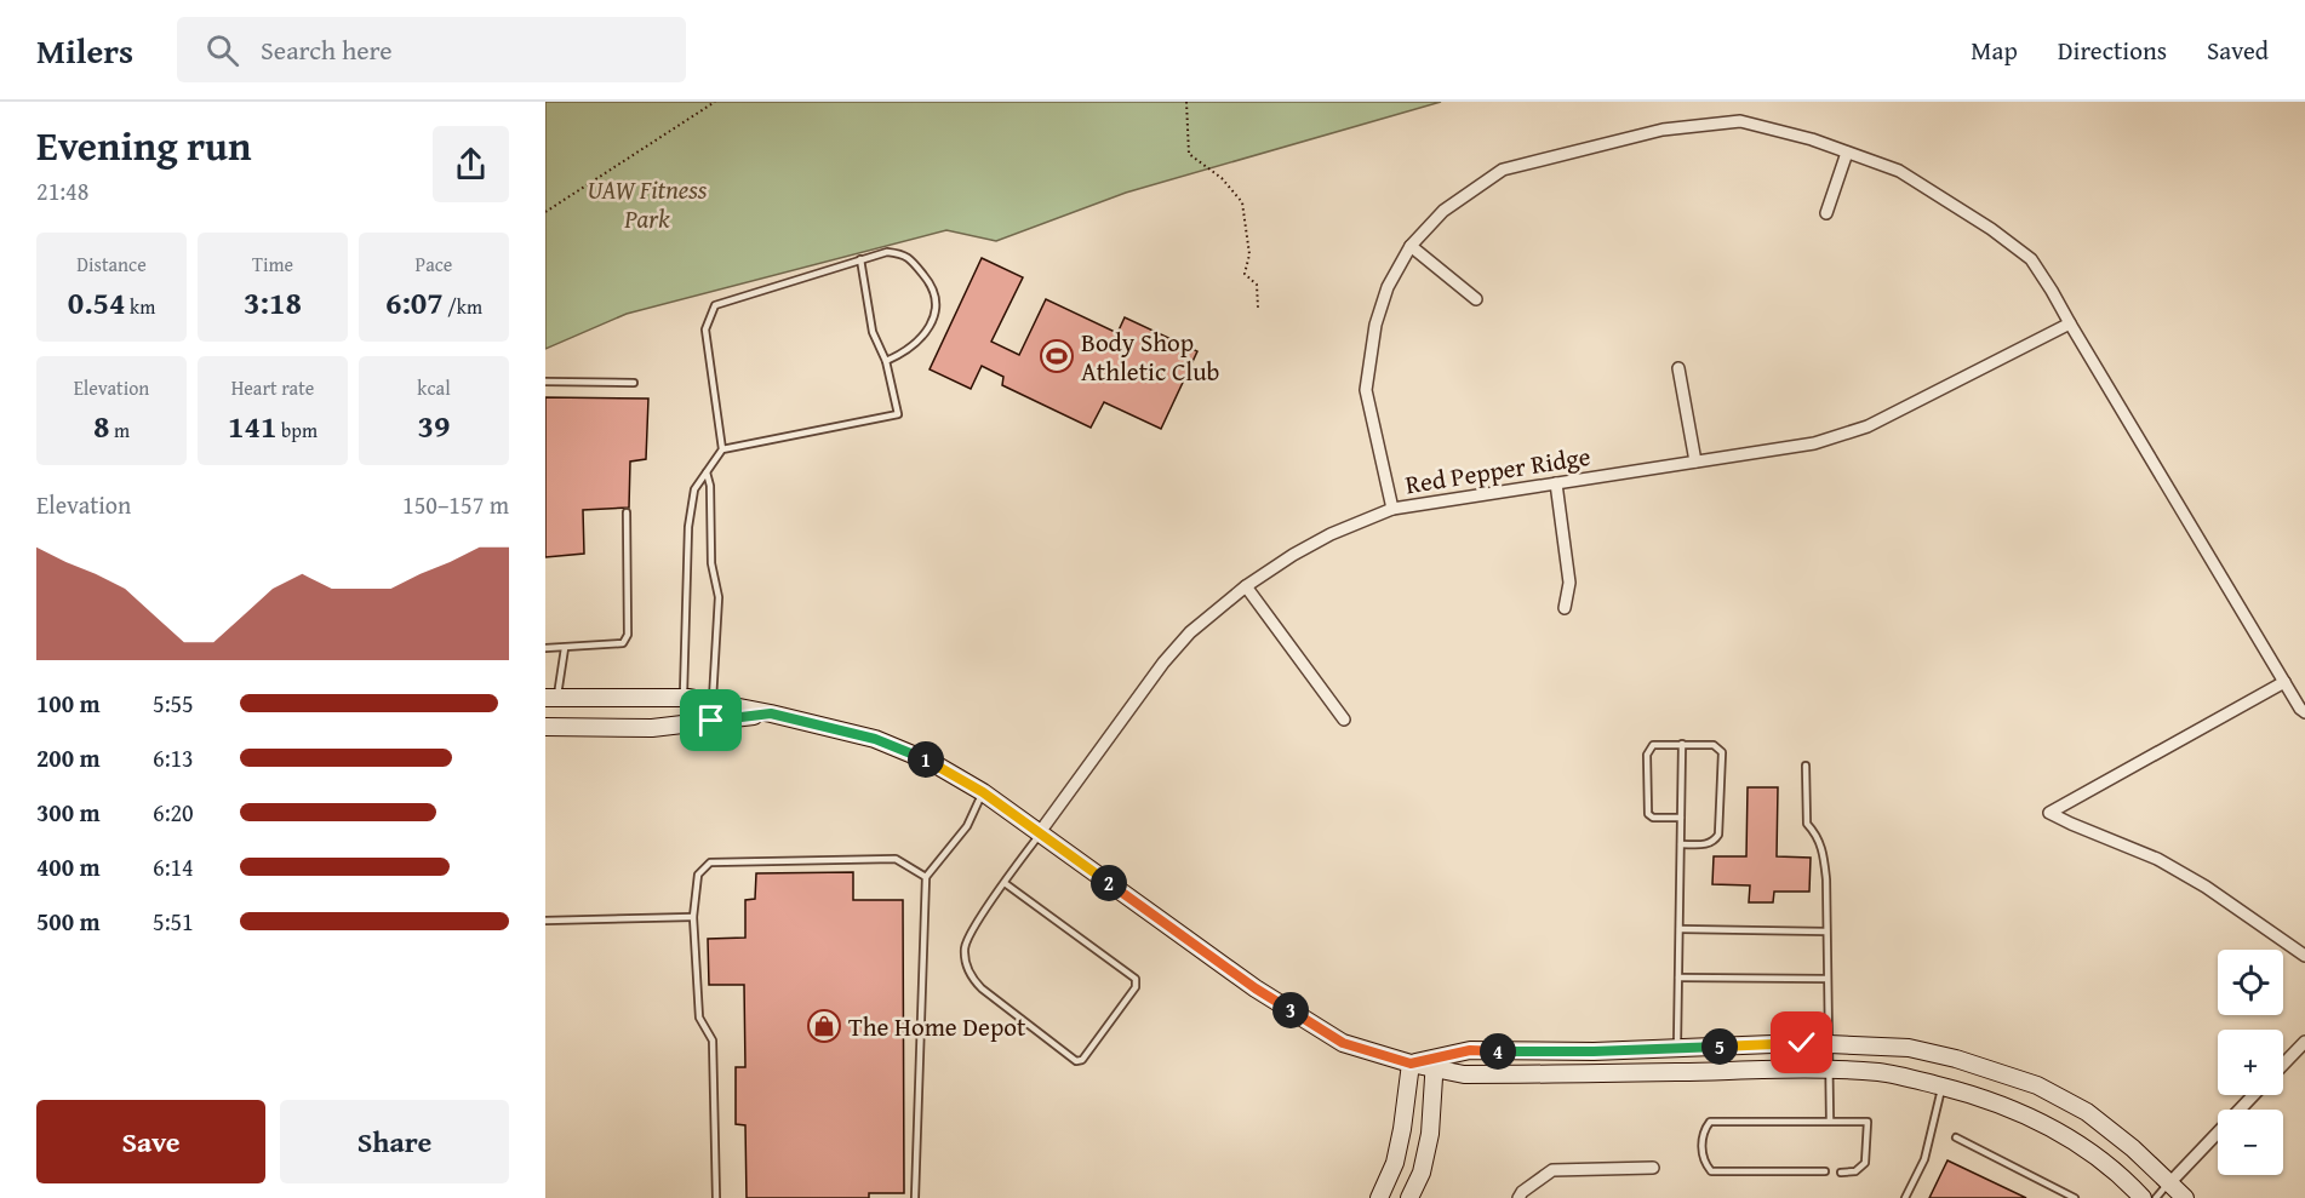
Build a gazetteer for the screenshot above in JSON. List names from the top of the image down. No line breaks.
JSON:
{"streets":{"street":["Red Pepper Ridge"]},"parks":["UAW Fitness Park"],"places":{"sports":["Body Shop Athletic Club"],"shop":["The Home Depot"]},"page":{"header":"Milers","search":"Search here","nav":["Map","Directions","Saved"],"heading":["Evening run","21:48"],"stats":[["Distance","0.54 km"],["Time","3:18"],["Pace","6:07 /km"],["Elevation","8 m"],["Heart rate","141 bpm"],["kcal","39"]],"chart":["Elevation","150–157 m"],"list":[{"name":"100 m","note":"5:55"},{"name":"200 m","note":"6:13"},{"name":"300 m","note":"6:20"},{"name":"400 m","note":"6:14"},{"name":"500 m","note":"5:51"}],"pins":["1","2","3","5","4"],"map_buttons":["+","−"],"buttons":["Save","Share"]}}
